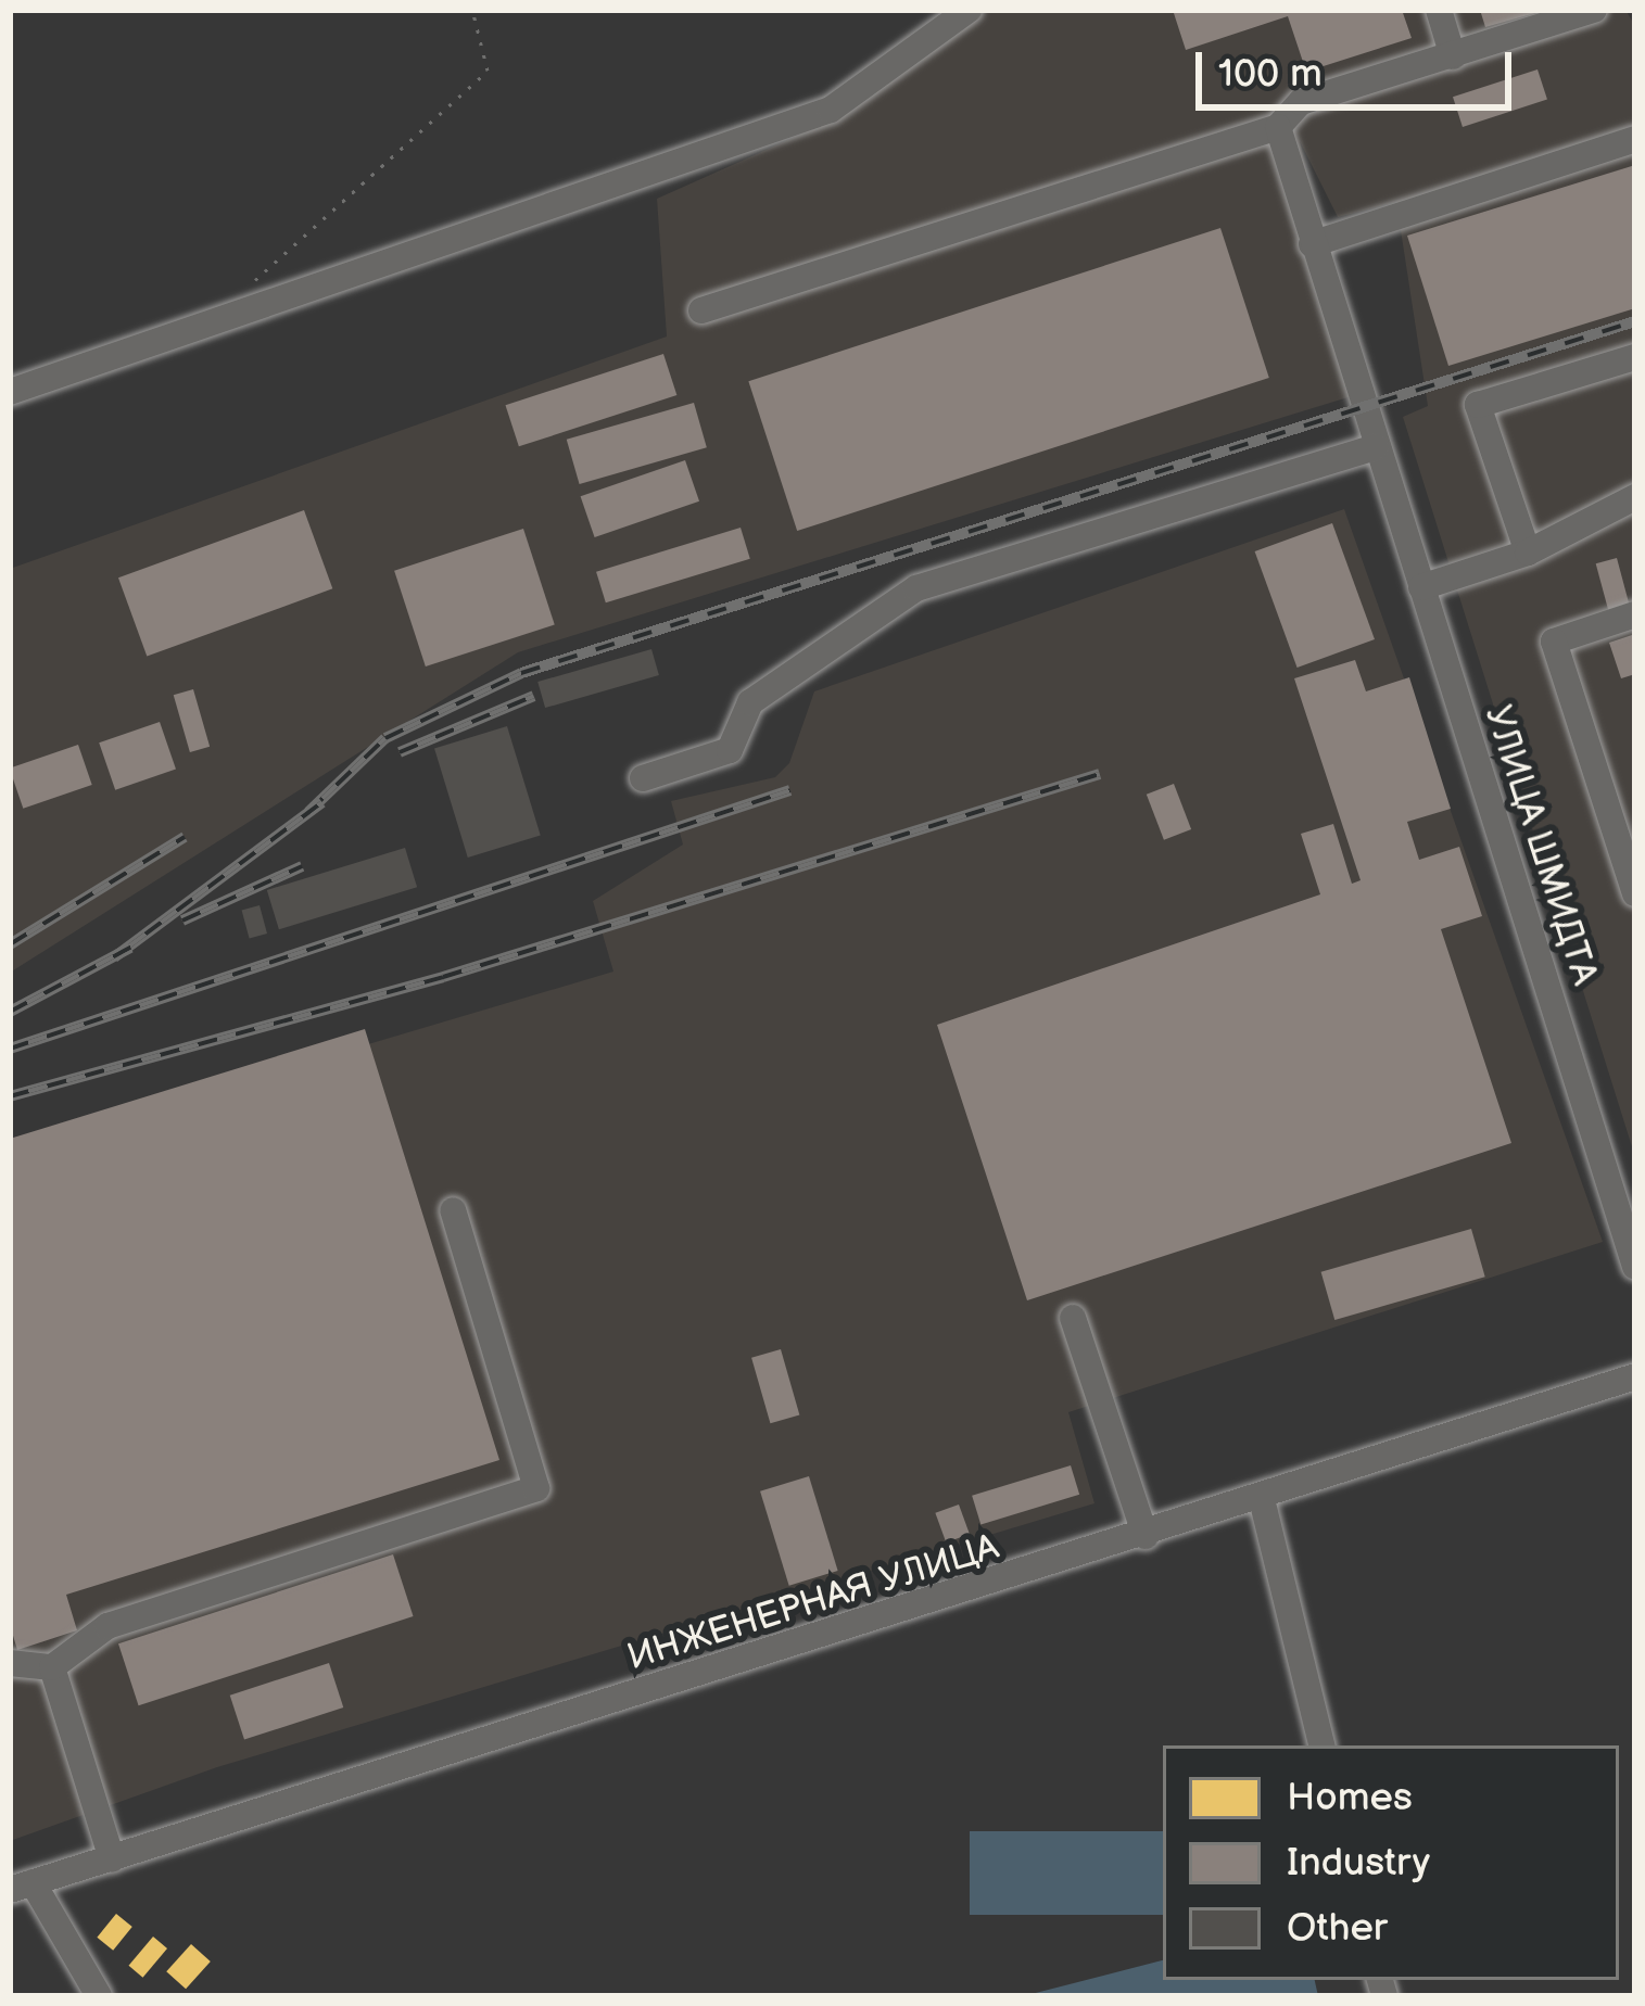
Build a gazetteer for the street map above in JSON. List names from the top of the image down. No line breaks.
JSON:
{"streets":{"street":["УЛИЦА ШМИДТА","ИНЖЕНЕРНАЯ УЛИЦА"]},"legend":["Homes","Industry","Other"],"scale_bar":"100 m"}
